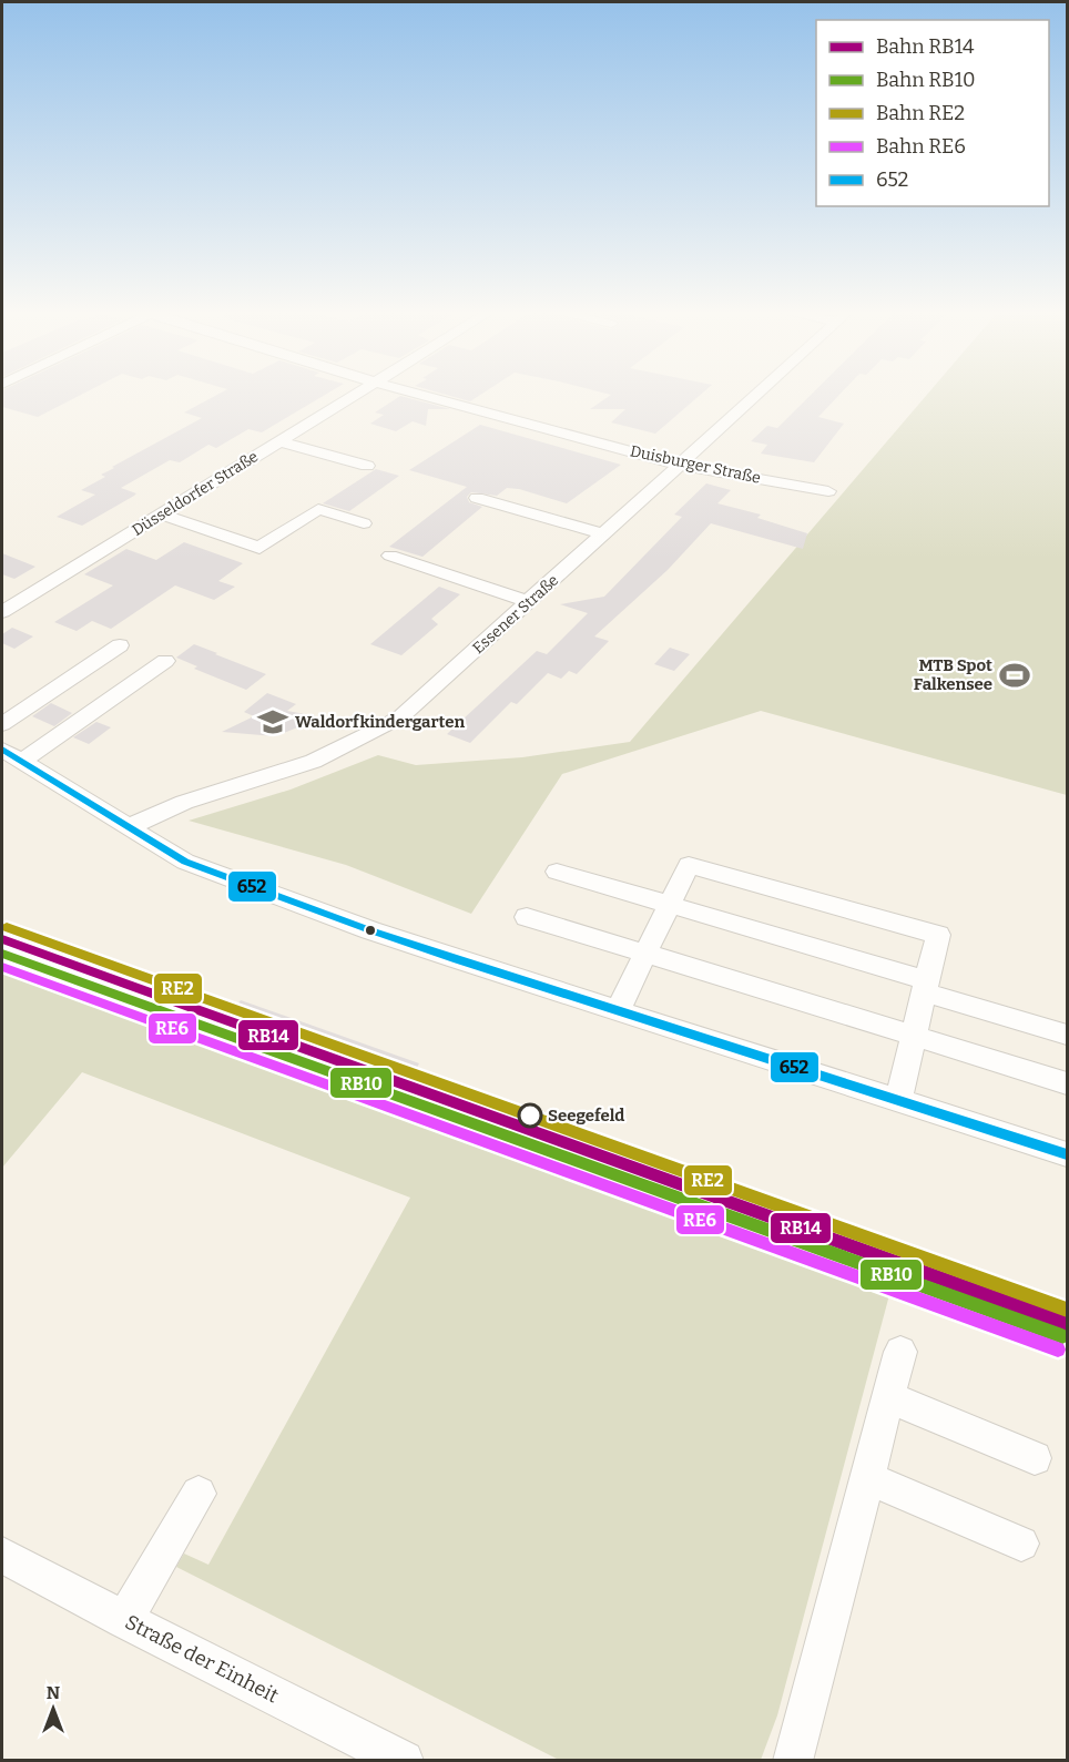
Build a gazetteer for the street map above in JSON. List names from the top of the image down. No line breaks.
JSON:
{"streets":{"street":["Duisburger Straße","Düsseldorfer Straße","Essener Straße","Straße der Einheit"]},"crossings":[["Duisburger Straße","Essener Straße"]],"places":{"sports":["MTB Spot Falkensee"],"school or university":["Waldorfkindergarten"],"other":["Seegefeld"]},"lines":["transit line 652","rail line RE2","rail line RB14","rail line RB10","rail line RE6"],"legend":["Bahn RB14","Bahn RB10","Bahn RE2","Bahn RE6","652"],"north":"top"}
